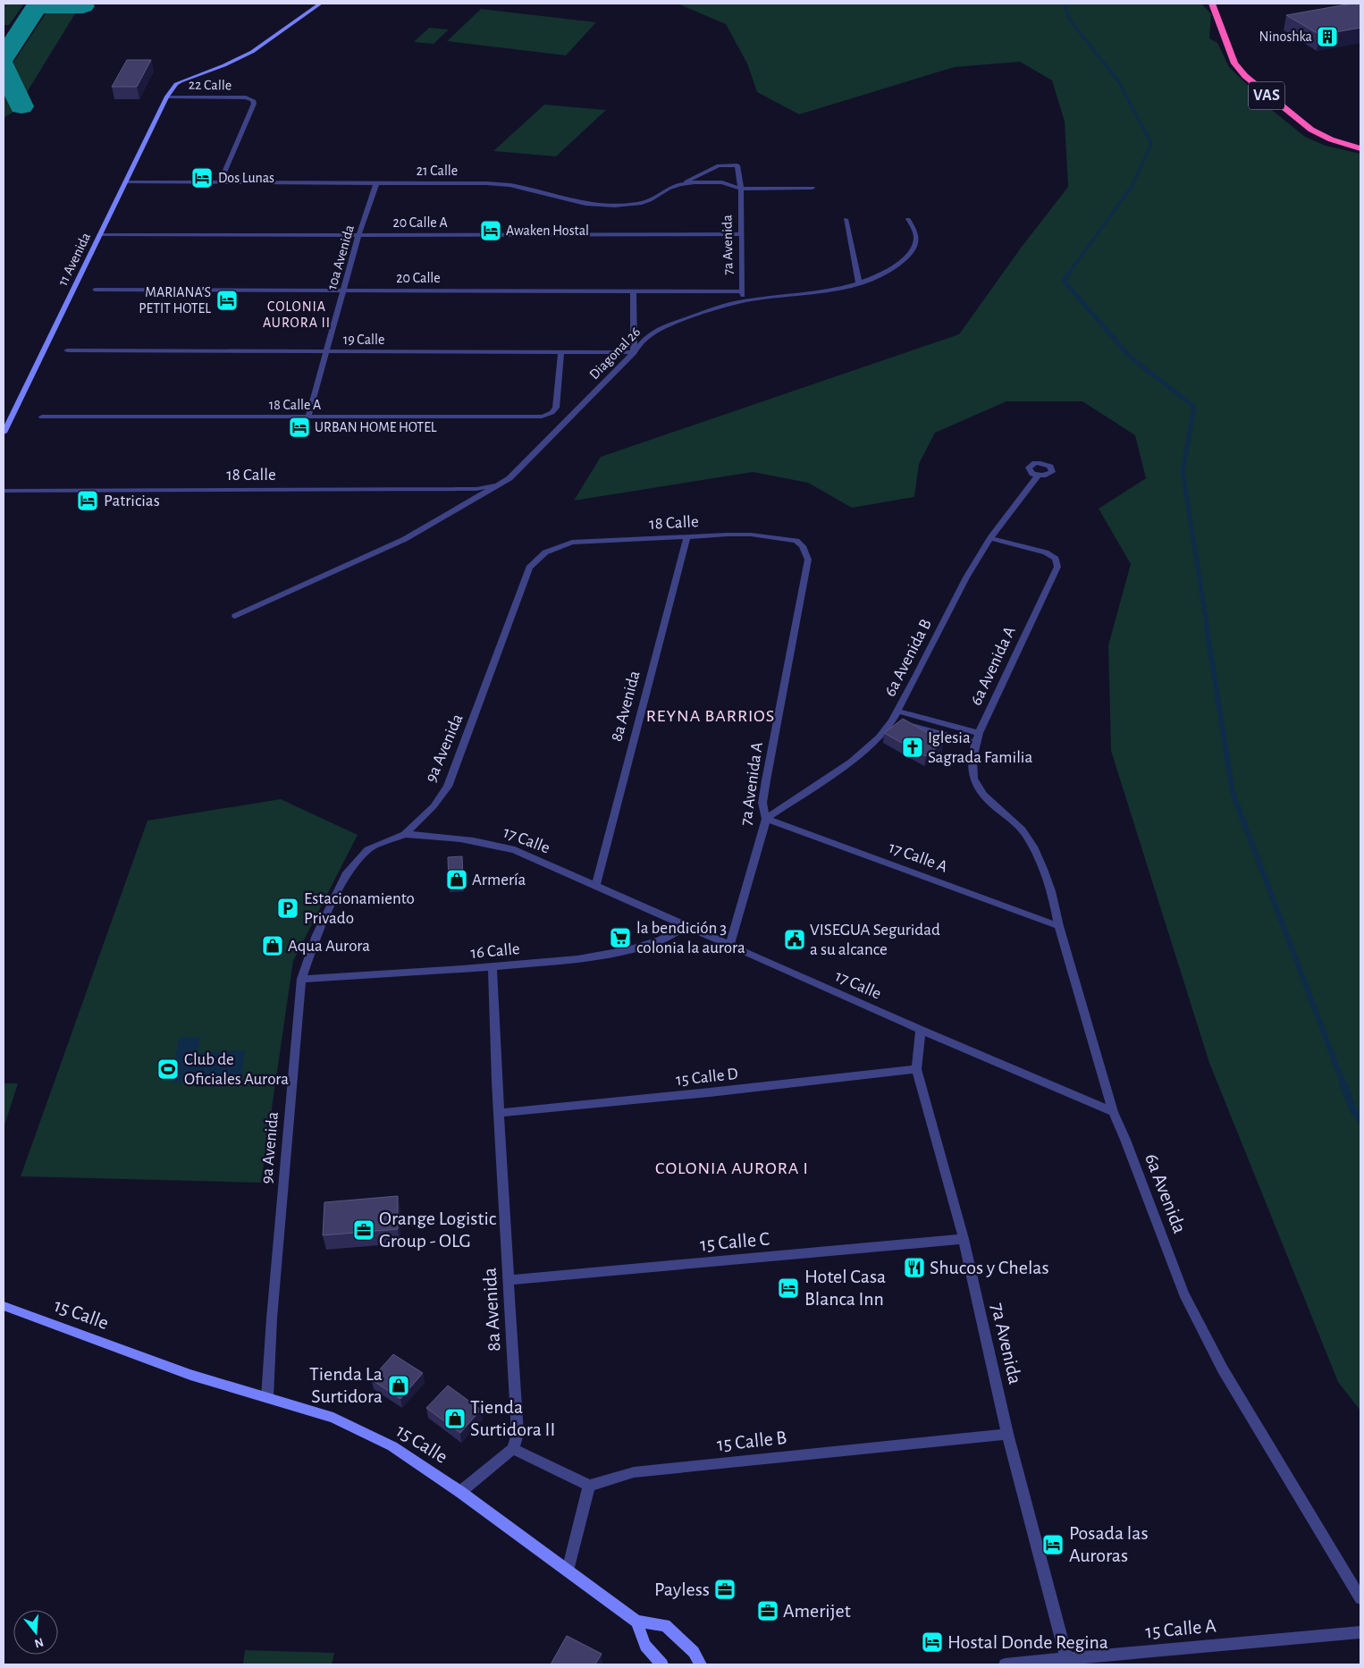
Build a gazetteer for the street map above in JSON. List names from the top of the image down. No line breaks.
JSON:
{"streets":{"highway":["VAS"],"main road":["11 Avenida","15 Calle"],"street":["22 Calle","21 Calle","20 Calle A","7a Avenida","10a Avenida","20 Calle","19 Calle","Diagonal 26","18 Calle A","18 Calle","6a Avenida B","6a Avenida A","8a Avenida","9a Avenida","7a Avenida A","17 Calle","17 Calle A","16 Calle","15 Calle D","6a Avenida","15 Calle C","15 Calle B","15 Calle A"]},"crossings":[["22 Calle","21 Calle"],["22 Calle","11 Avenida"],["21 Calle","7a Avenida"],["21 Calle","10a Avenida"],["21 Calle","11 Avenida"],["20 Calle A","7a Avenida"],["20 Calle A","10a Avenida"],["20 Calle A","11 Avenida"],["7a Avenida","20 Calle"],["7a Avenida","Diagonal 26"],["7a Avenida","17 Calle"],["7a Avenida","15 Calle D"],["7a Avenida","15 Calle C"],["7a Avenida","15 Calle B"],["7a Avenida","15 Calle A"],["10a Avenida","20 Calle"],["10a Avenida","19 Calle"],["10a Avenida","18 Calle A"],["19 Calle","Diagonal 26"],["19 Calle","18 Calle A"],["Diagonal 26","18 Calle"],["18 Calle","8a Avenida"],["18 Calle","9a Avenida"],["18 Calle","7a Avenida A"],["6a Avenida B","6a Avenida A"],["6a Avenida B","7a Avenida A"],["6a Avenida B","17 Calle A"],["6a Avenida A","6a Avenida"],["8a Avenida","17 Calle"],["8a Avenida","16 Calle"],["8a Avenida","15 Calle D"],["8a Avenida","15 Calle C"],["9a Avenida","17 Calle"],["9a Avenida","16 Calle"],["9a Avenida","15 Calle"],["7a Avenida A","17 Calle"],["7a Avenida A","17 Calle A"],["17 Calle","16 Calle"],["17 Calle","6a Avenida"],["17 Calle A","6a Avenida"]],"districts":["COLONIA AURORA II","REYNA BARRIOS","COLONIA AURORA I"],"places":{"building":["Ninoshka"],"hotel":["Dos Lunas","Awaken Hostal","MARIANA'S PETIT HOTEL","URBAN HOME HOTEL","Patricias","Hotel Casa Blanca Inn","Posada las Auroras","Hostal Donde Regina"],"church":["Iglesia Sagrada Familia"],"shop":["Armería","Aqua Aurora","Tienda La Surtidora","Tienda Surtidora II"],"parking":["Estacionamiento Privado"],"supermarket":["la bendición 3 colonia la aurora"],"public building":["VISEGUA Seguridad a su alcance"],"sports":["Club de Oficiales Aurora"],"office":["Orange Logistic Group - OLG","Payless","Amerijet"],"restaurant":["Shucos y Chelas"]},"north":"bottom"}
